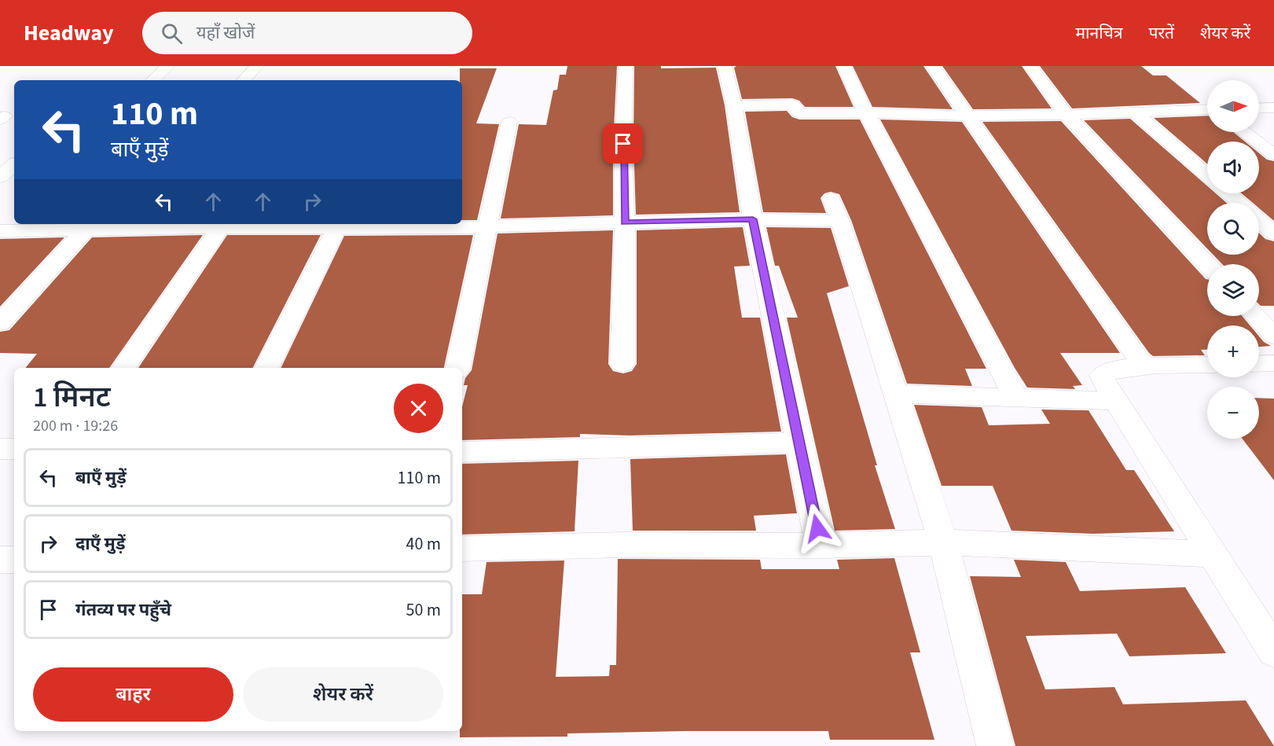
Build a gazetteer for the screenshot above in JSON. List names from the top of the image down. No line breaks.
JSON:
{"north":"right","page":{"header":"Headway","search":"यहाँ खोजें","nav":["मानचित्र","परतें","शेयर करें"],"map_buttons":["+","−"],"turn":["110 m","बाएँ मुड़ें"],"heading":["1 मिनट","200 m · 19:26"],"list":[{"name":"बाएँ मुड़ें","value":"110 m"},{"name":"दाएँ मुड़ें","value":"40 m"},{"name":"गंतव्य पर पहुँचे","value":"50 m"}],"buttons":["बाहर","शेयर करें"]}}
